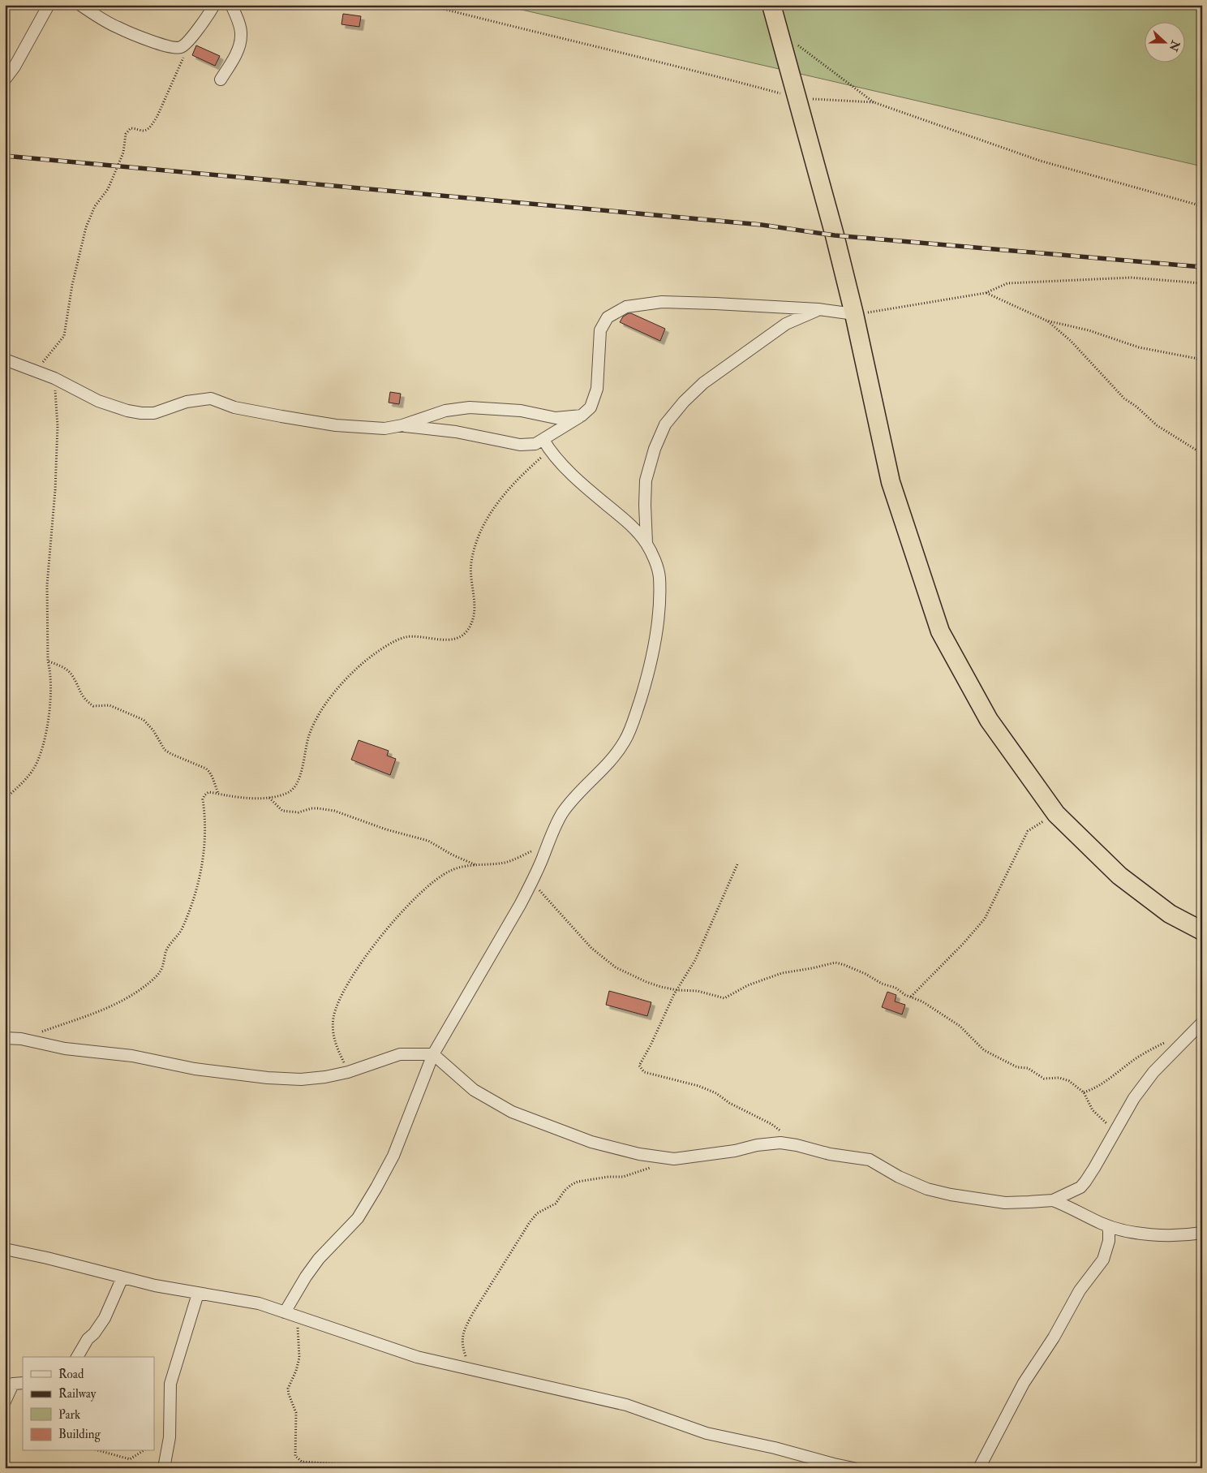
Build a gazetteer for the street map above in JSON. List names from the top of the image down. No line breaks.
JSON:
{"legend":["Road","Railway","Park","Building"],"north":"right"}
